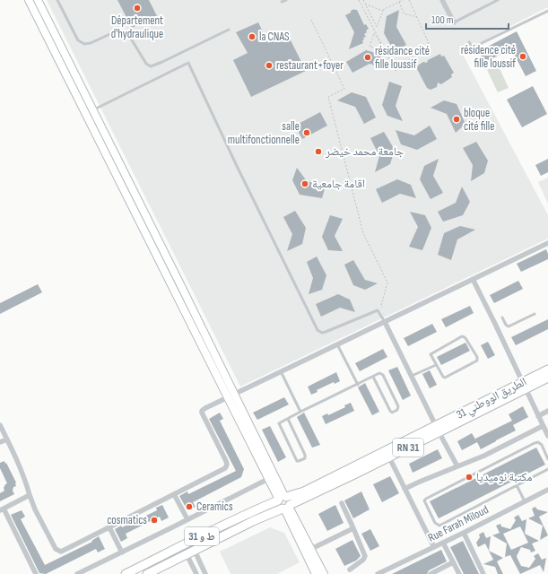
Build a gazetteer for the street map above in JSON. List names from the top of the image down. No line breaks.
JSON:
{"streets":{"main road":["الطريق الووطني 31","RN 31","ط و 31"],"street":["Rue Farah Miloud"]},"crossings":[["الطريق الووطني 31","RN 31"]],"places":["Département d'hydraulique","la CNAS","résidence cité fille loussif","résidance cité fille loussif","restaurant+foyer","bloque cité fille","salle multifonctionnelle","جامعة محمد خيضر","اقامة جامعية","مكتبة نوميديا","Ceramics","cosmatics"],"scale_bar":"100 m"}
